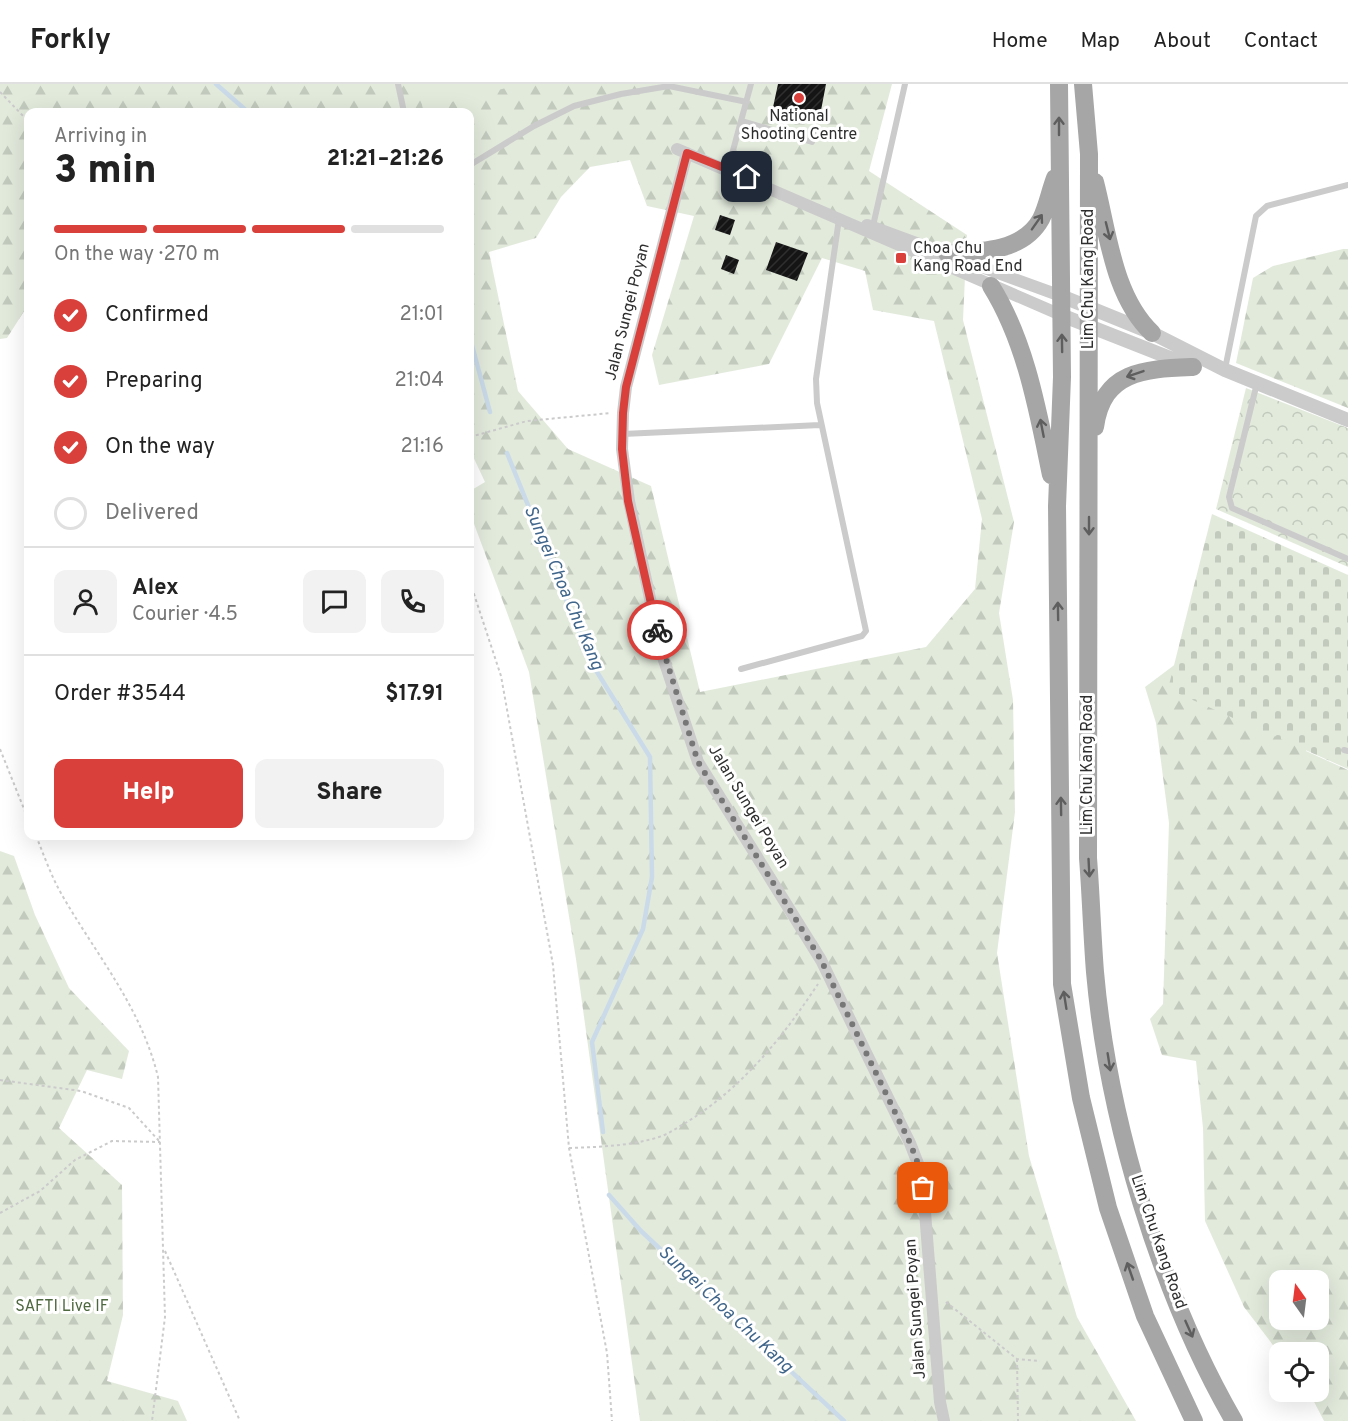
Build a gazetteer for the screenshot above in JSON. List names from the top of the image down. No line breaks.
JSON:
{"streets":{"main road":["Lim Chu Kang Road"],"street":["Jalan Sungei Poyan"]},"water":["Sungei Choa Chu Kang"],"parks":["SAFTI Live IF"],"places":{"other":["National Shooting Centre"],"transit":["Choa Chu Kang Road End"]},"north":"top","page":{"header":"Forkly","nav":["Home","Map","About","Contact"],"heading":["3 min","Arriving in","21:21–21:26"],"panel":["Alex","Courier · 4.5","Order #3544","$17.91"],"bar":"On the way · 270 m","list":[["Confirmed","21:01"],["Preparing","21:04"],["On the way","21:16"],"Delivered"],"buttons":["Help","Share"]}}
